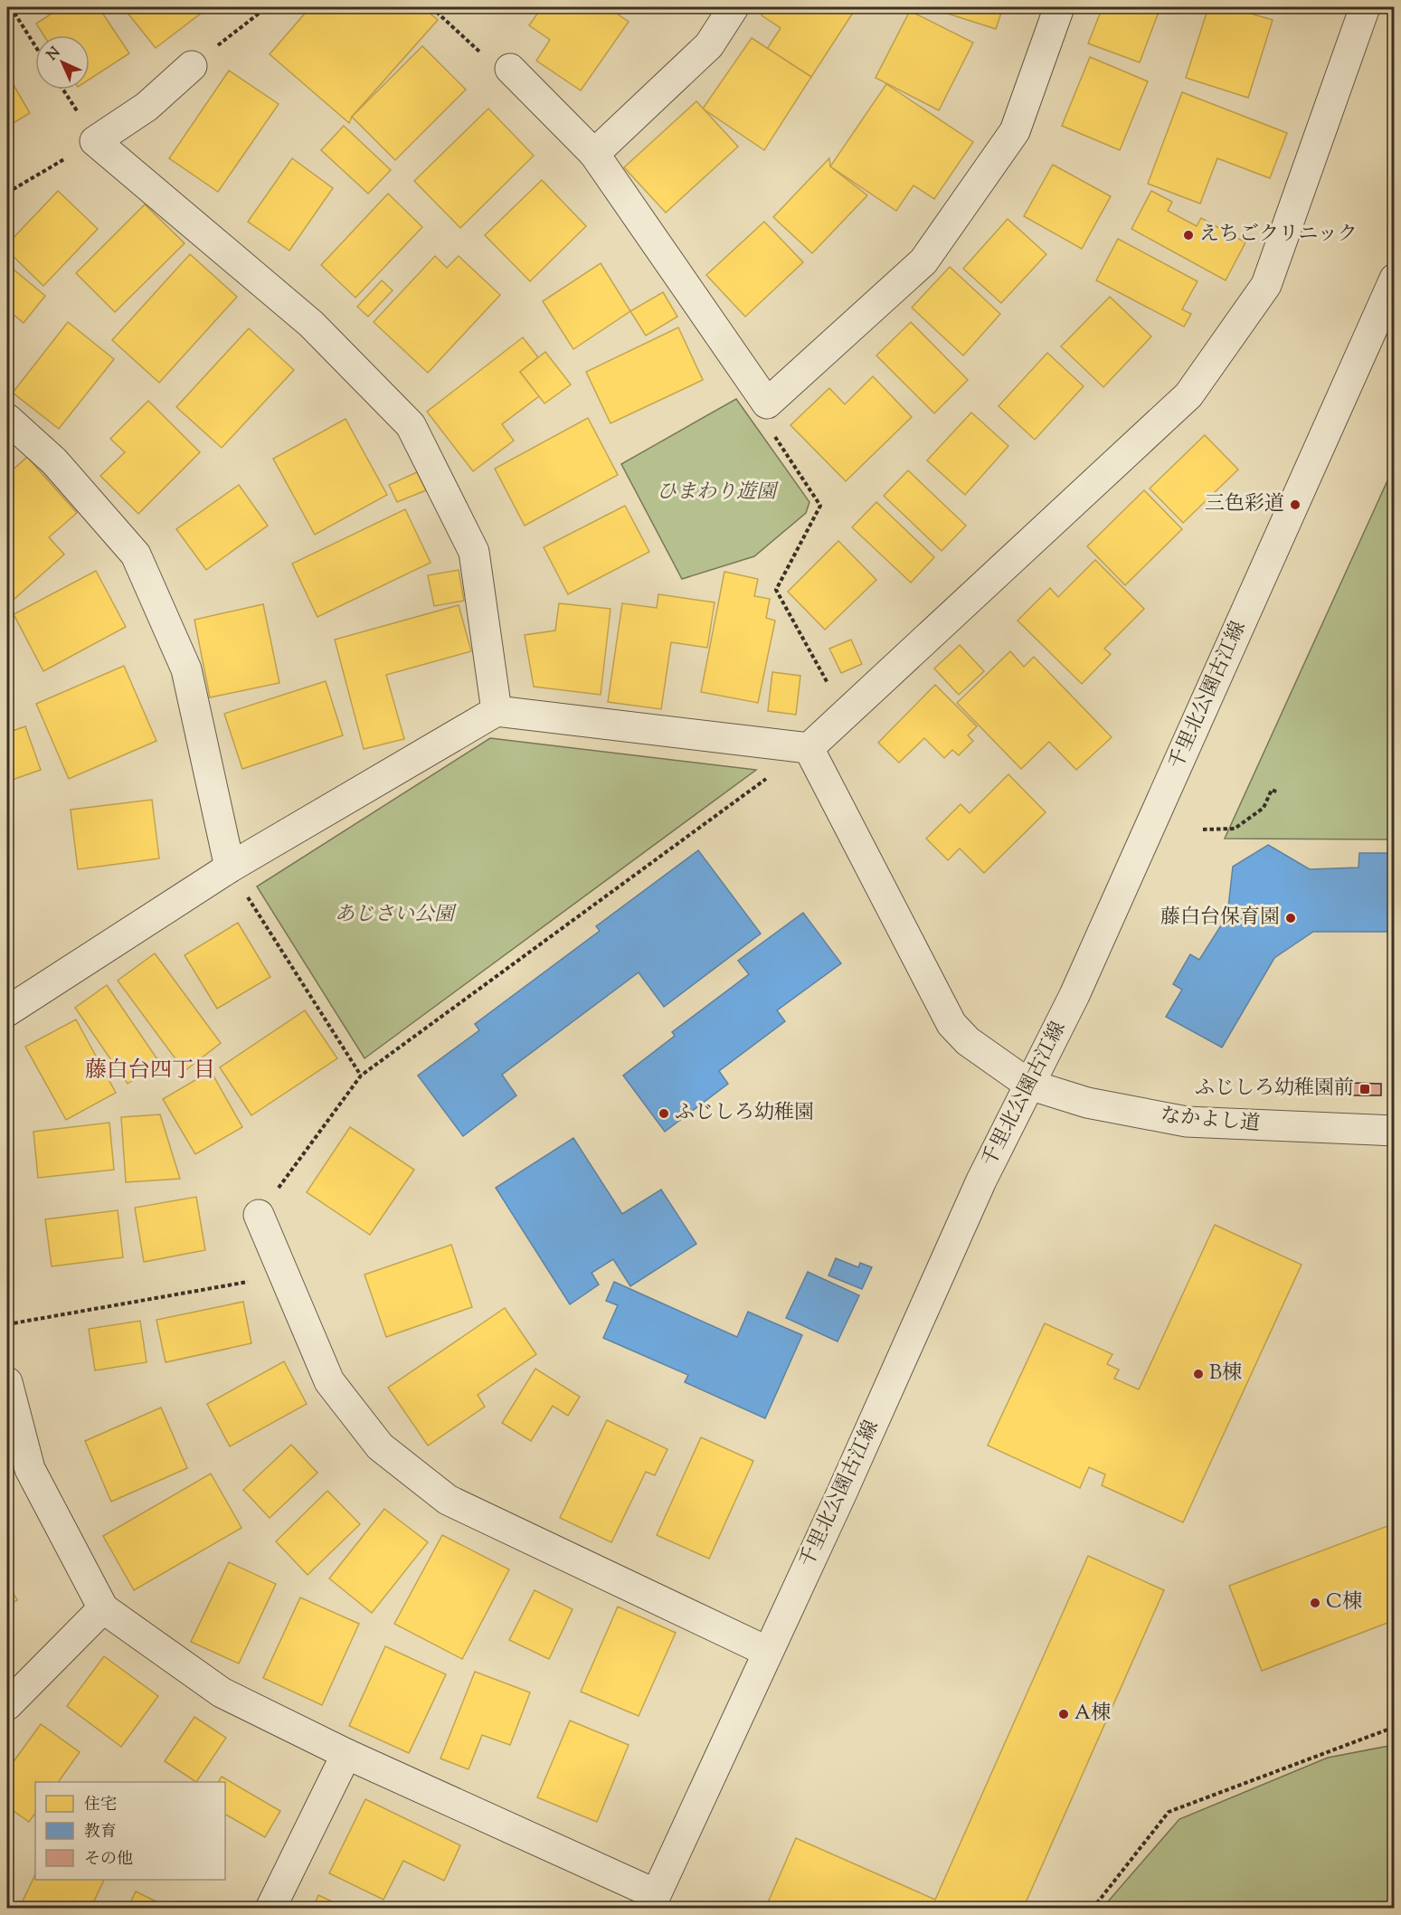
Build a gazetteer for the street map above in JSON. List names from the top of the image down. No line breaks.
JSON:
{"streets":{"street":["千里北公園古江線","なかよし道"]},"crossings":[["千里北公園古江線","なかよし道"]],"districts":["藤白台四丁目"],"parks":["ひまわり遊園","あじさい公園"],"places":{"other":["えちごクリニック","三色彩道","藤白台保育園","ふじしろ幼稚園","B棟","C棟","A棟"],"transit":["ふじしろ幼稚園前"]},"legend":["住宅","教育","その他"],"north":"top left"}
